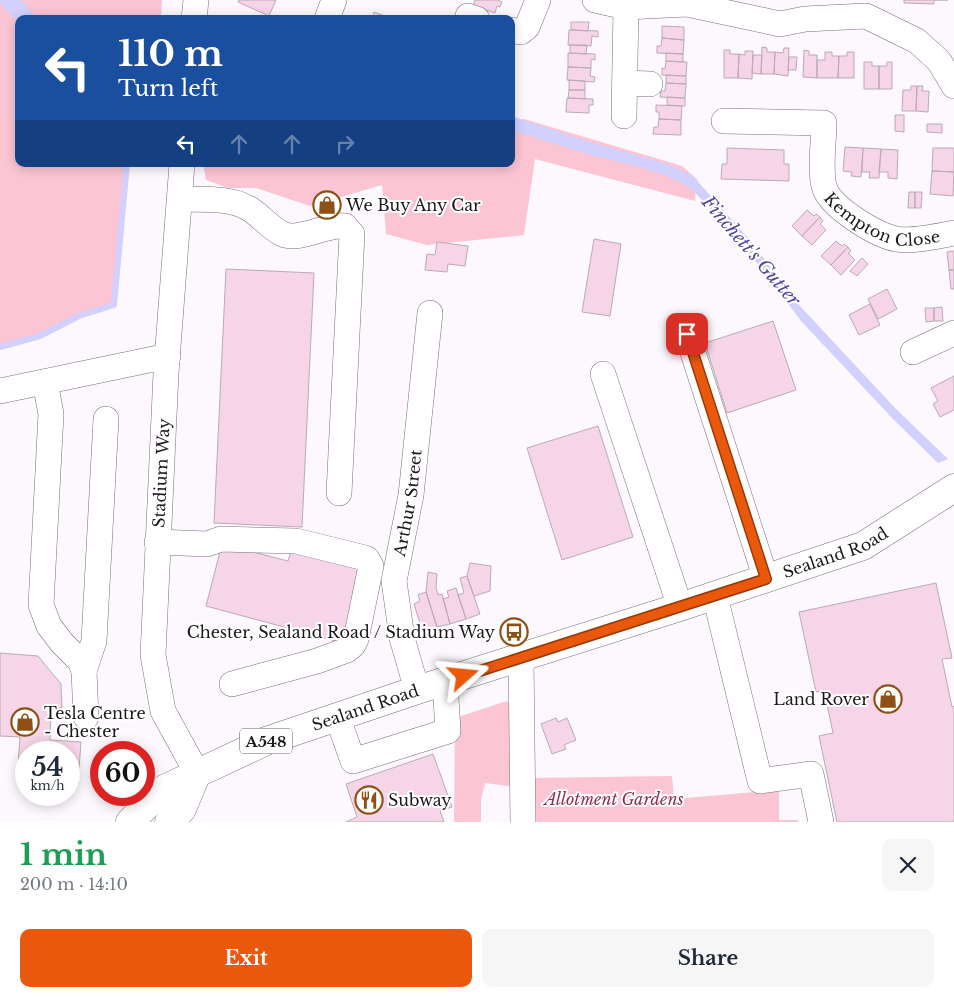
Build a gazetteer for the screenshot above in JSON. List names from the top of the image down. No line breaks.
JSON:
{"streets":{"main road":["Sealand Road","A548"],"street":["Kempton Close","Stadium Way","Arthur Street"]},"crossings":[["Stadium Way","Sealand Road"],["Arthur Street","Sealand Road"]],"water":["Finchett's Gutter"],"parks":["Allotment Gardens"],"places":{"shop":["We Buy Any Car","Land Rover","Tesla Centre - Chester"],"bus stop":["Chester, Sealand Road / Stadium Way"],"restaurant":["Subway"]},"page":{"turn":["110 m","Turn left"],"speed":"54 km/h","limit":"60","heading":["1 min","200 m · 14:10"],"buttons":["Exit","Share"]}}
